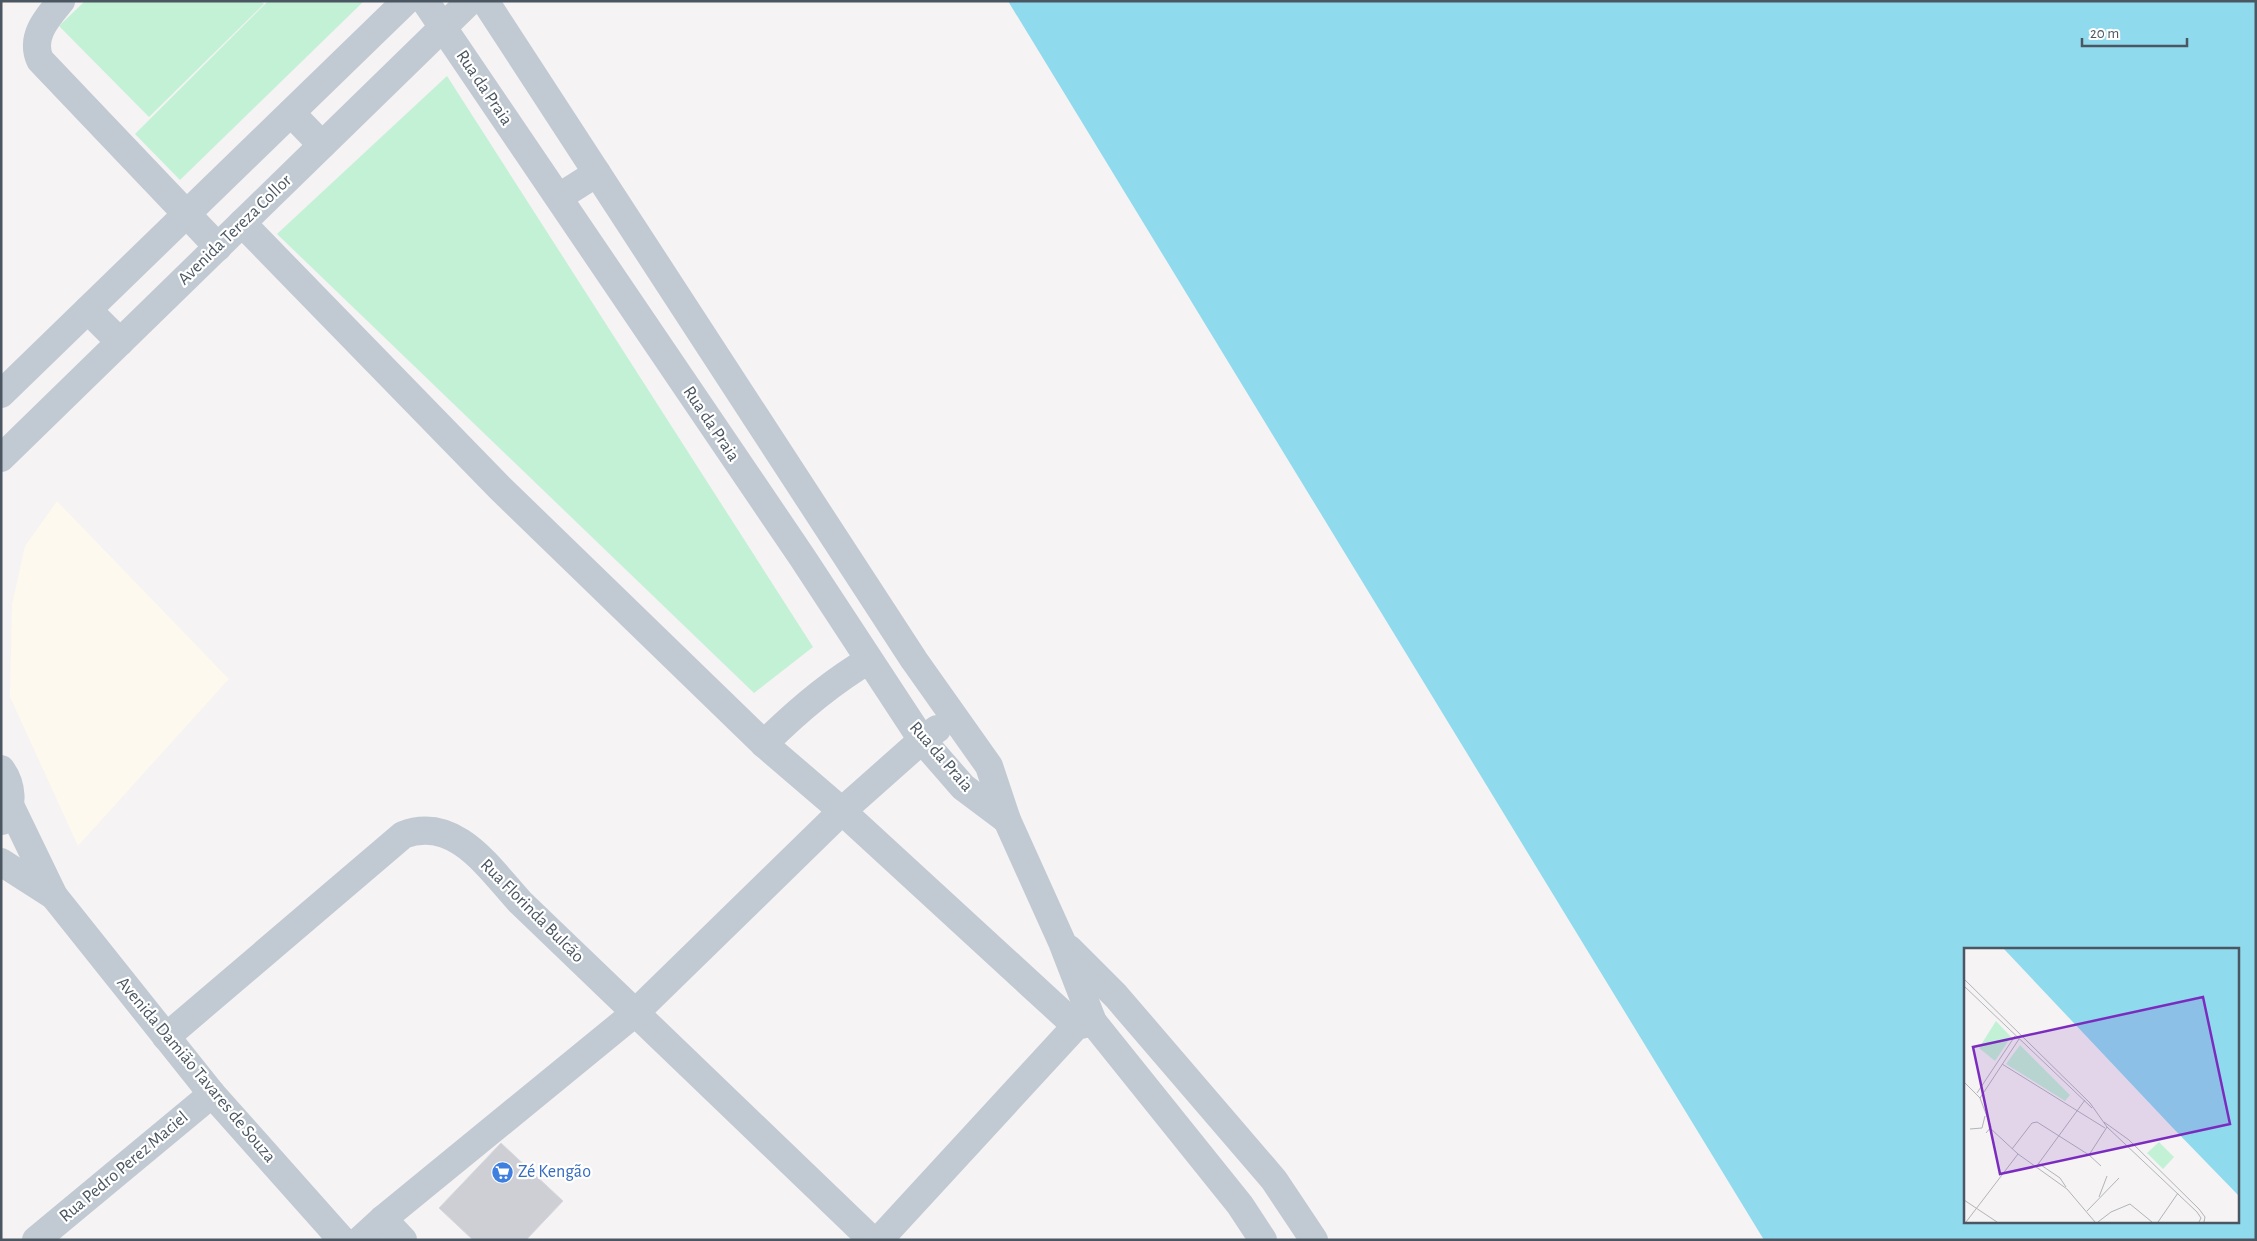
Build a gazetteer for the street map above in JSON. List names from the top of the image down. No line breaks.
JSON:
{"streets":{"street":["Rua da Praia","Avenida Tereza Collor","Rua Florinda Bulcão","Avenida Damião Tavares de Souza","Rua Pedro Perez Maciel"]},"crossings":[["Rua da Praia","Avenida Tereza Collor"],["Rua Florinda Bulcão","Avenida Damião Tavares de Souza"],["Avenida Damião Tavares de Souza","Rua Pedro Perez Maciel"]],"places":{"supermarket":["Zé Kengão"]},"scale_bar":"20 m"}
